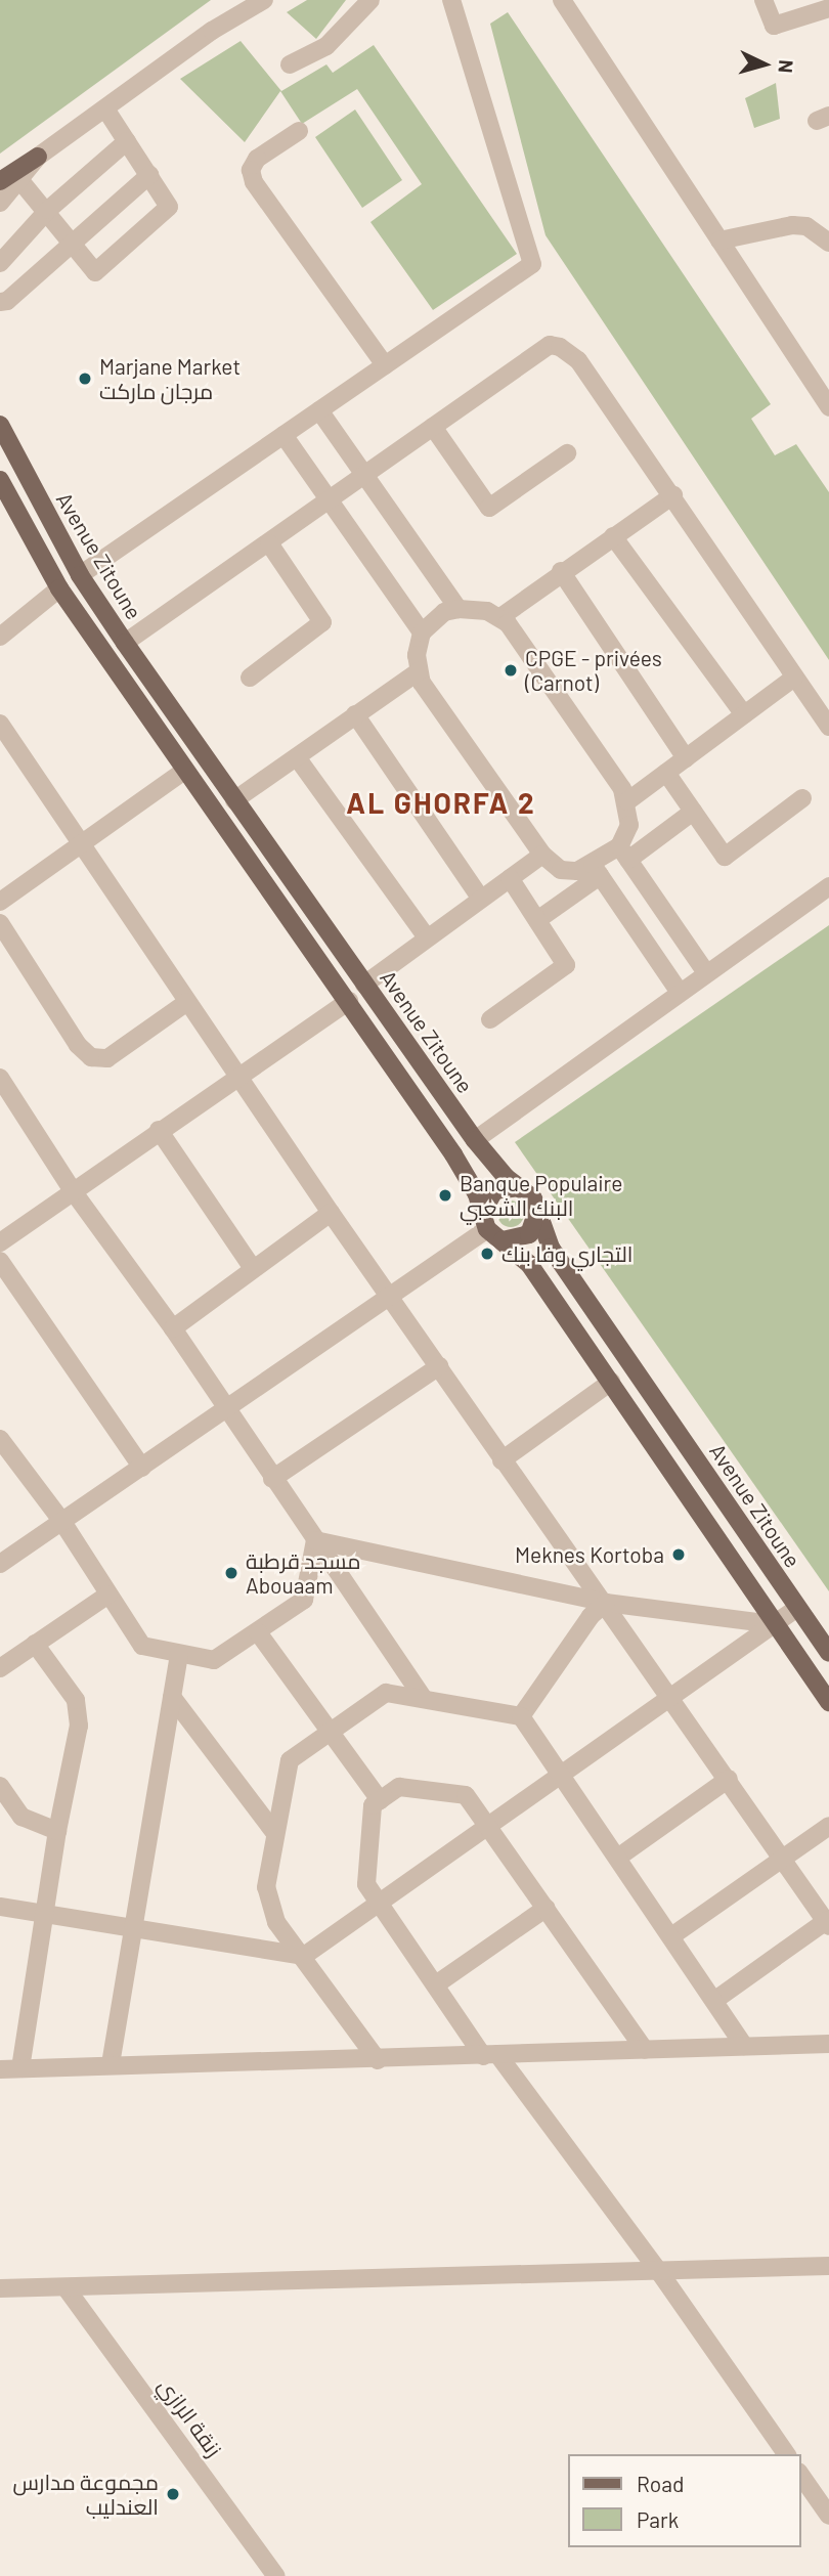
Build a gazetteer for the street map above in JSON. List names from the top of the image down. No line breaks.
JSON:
{"streets":{"main road":["Avenue Zitoune"],"street":["زنقة الرازي"]},"districts":["AL GHORFA 2"],"places":["Marjane Market مرجان ماركت","CPGE - privées (Carnot)","Banque Populaire البنك الشعبي","التجاري وفا بنك","Meknes Kortoba","مسجد قرطبة Abouaam","مجموعة مدارس العندليب"],"legend":["Road","Park"],"north":"right"}
